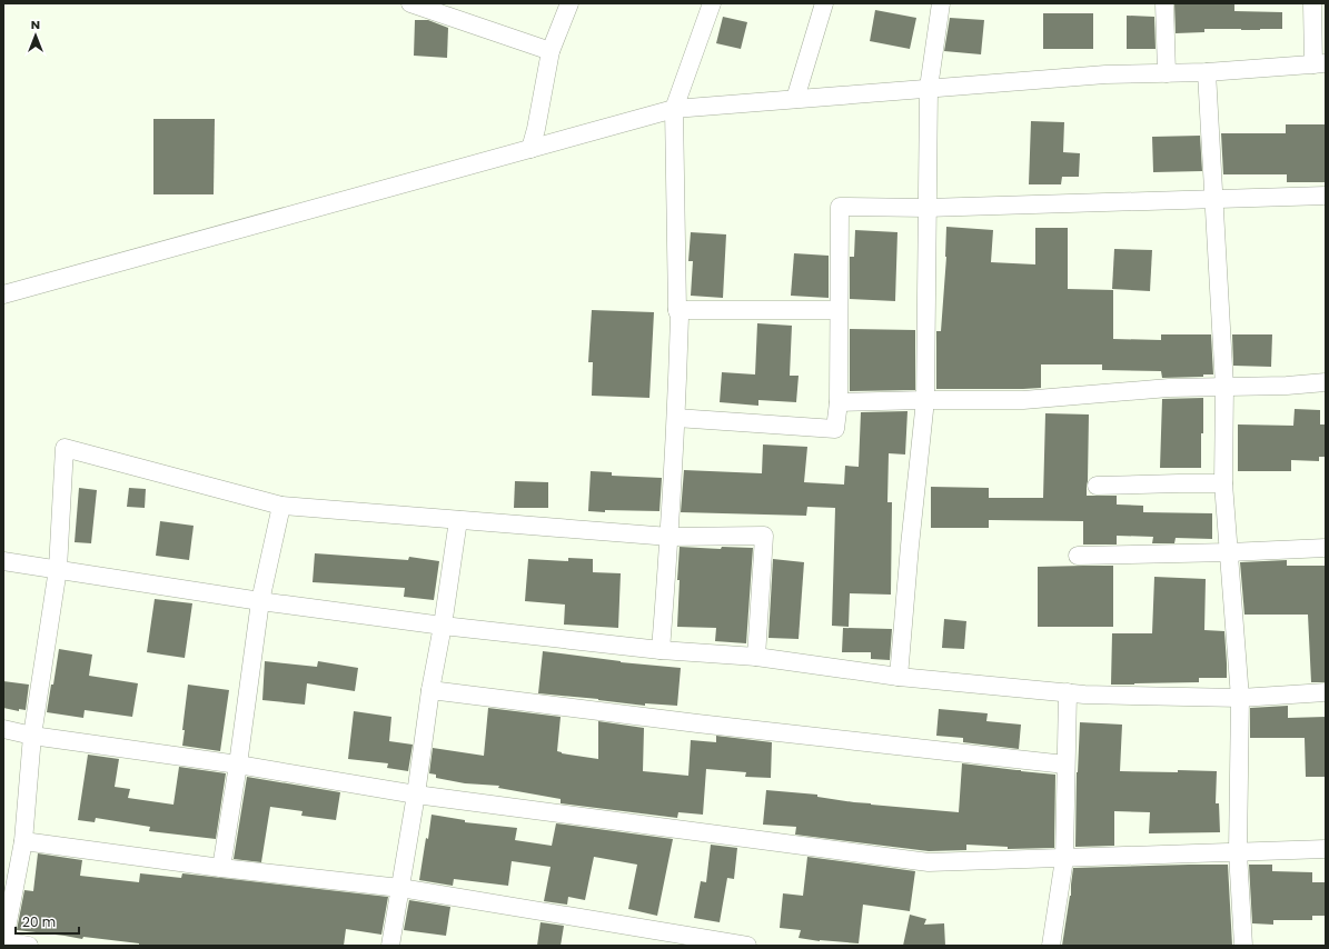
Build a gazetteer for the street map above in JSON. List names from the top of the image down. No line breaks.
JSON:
{"scale_bar":"20 m","north":"top"}
